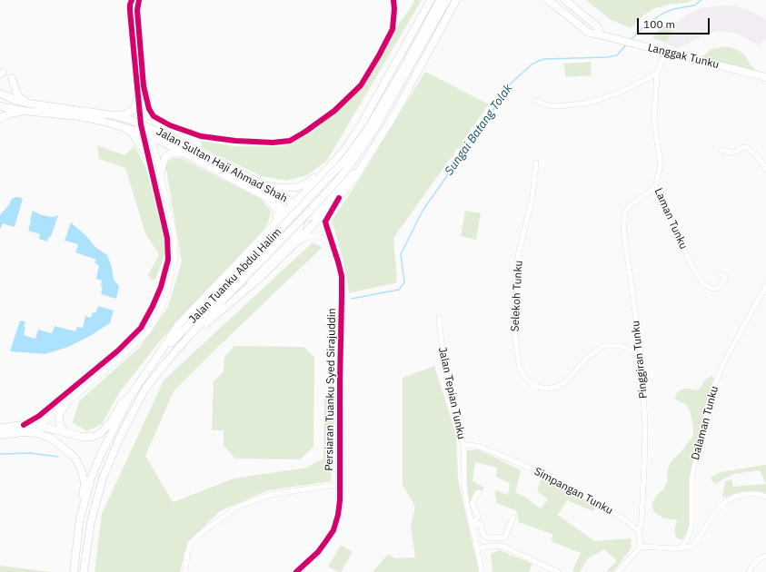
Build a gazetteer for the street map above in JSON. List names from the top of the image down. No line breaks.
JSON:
{"streets":{"main road":["Langgak Tunku","Jalan Sultan Haji Ahmad Shah","Jalan Tuanku Abdul Halim"],"street":["Laman Tunku","Selekoh Tunku","Pinggiran Tunku","Persiaran Tuanku Syed Sirajuddin","Jalan Tepian Tunku","Dalaman Tunku","Simpangan Tunku"]},"crossings":[["Langgak Tunku","Laman Tunku"],["Jalan Sultan Haji Ahmad Shah","Jalan Tuanku Abdul Halim"],["Laman Tunku","Pinggiran Tunku"],["Jalan Tuanku Abdul Halim","Persiaran Tuanku Syed Sirajuddin"],["Selekoh Tunku","Pinggiran Tunku"],["Pinggiran Tunku","Simpangan Tunku"],["Jalan Tepian Tunku","Simpangan Tunku"]],"water":["Sungai Batang Tolak"],"scale_bar":"100 m"}
